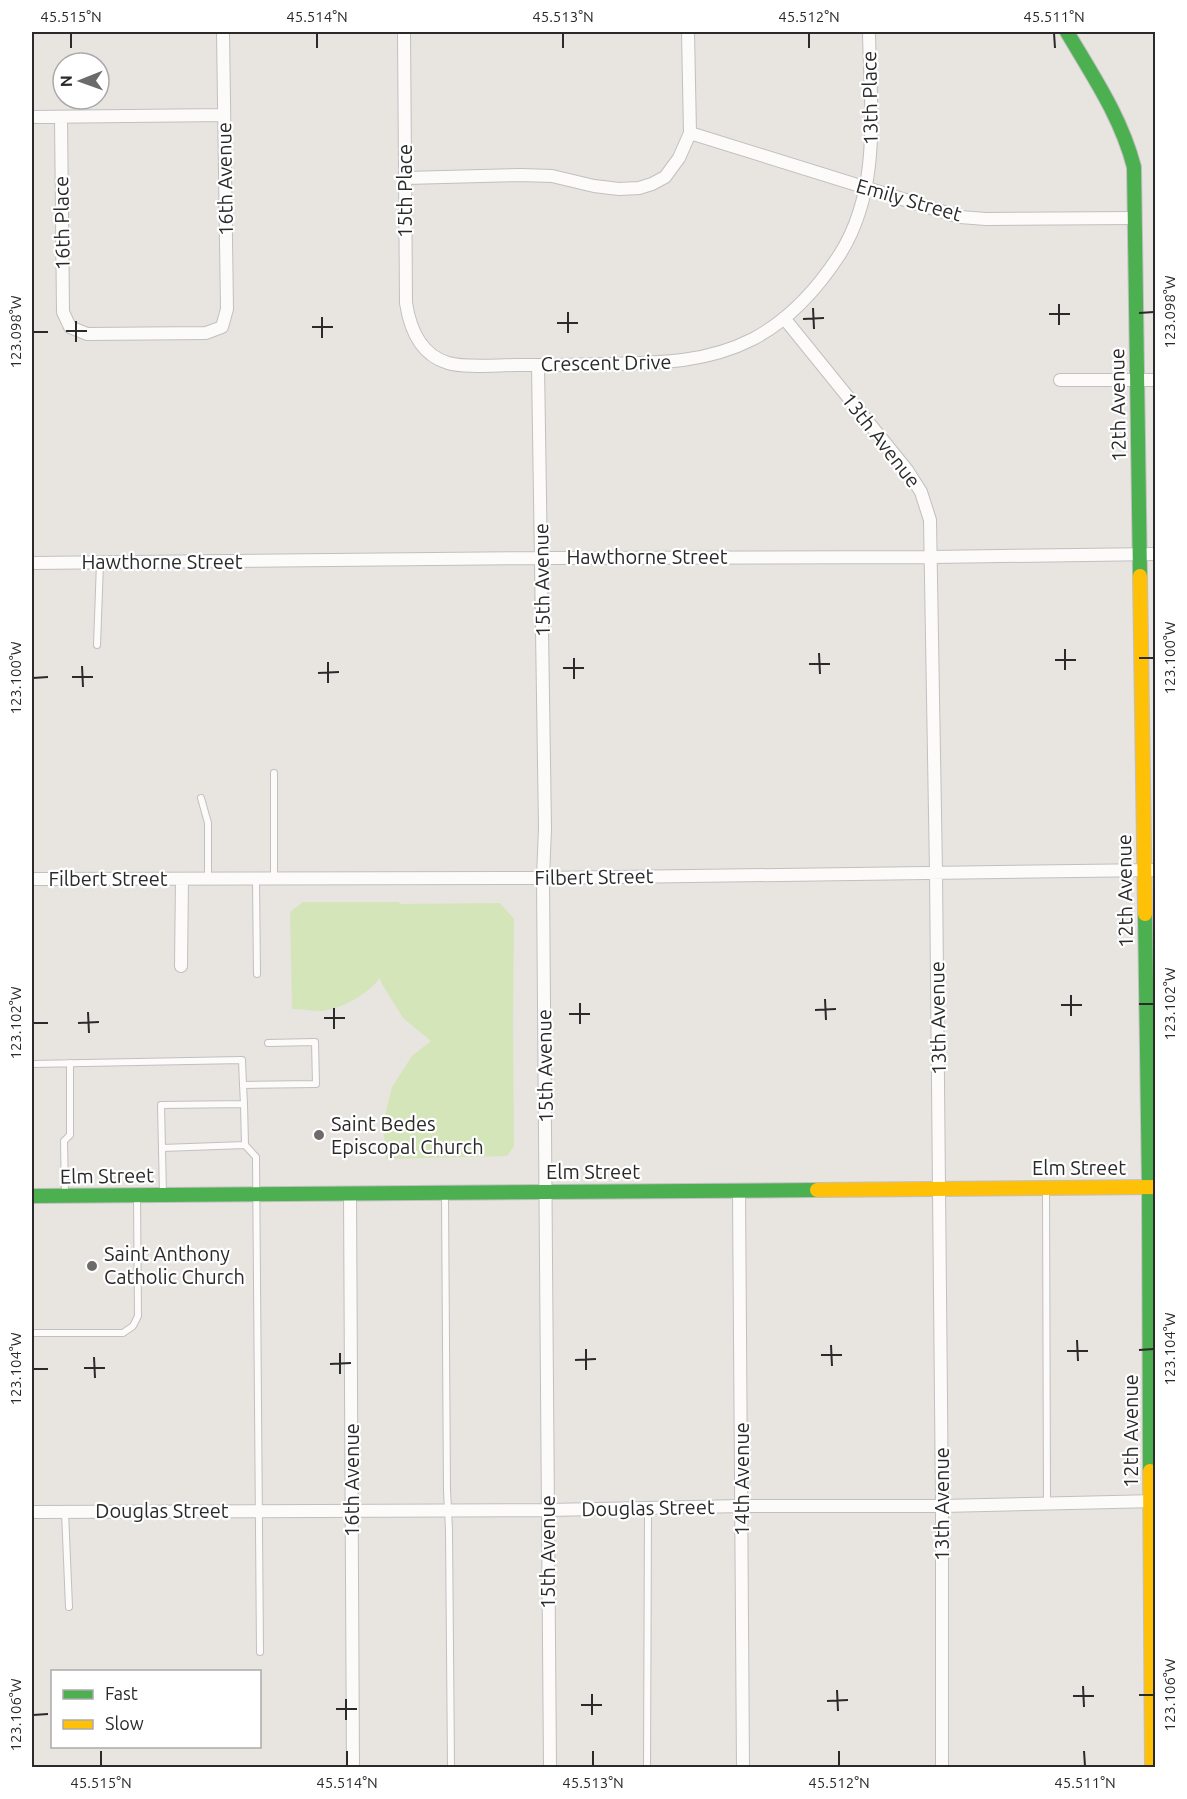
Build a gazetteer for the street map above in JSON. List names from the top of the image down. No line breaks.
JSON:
{"streets":{"street":["13th Place","16th Avenue","15th Place","Emily Street","16th Place","Crescent Drive","12th Avenue","13th Avenue","Hawthorne Street","15th Avenue","Filbert Street","Elm Street","14th Avenue","Douglas Street"]},"crossings":[["13th Place","Emily Street"],["13th Place","Crescent Drive"],["13th Place","13th Avenue"],["16th Avenue","16th Place"],["16th Avenue","Elm Street"],["16th Avenue","Douglas Street"],["15th Place","Crescent Drive"],["Emily Street","12th Avenue"],["Crescent Drive","13th Avenue"],["Crescent Drive","15th Avenue"],["12th Avenue","Hawthorne Street"],["12th Avenue","Filbert Street"],["12th Avenue","Elm Street"],["12th Avenue","Douglas Street"],["13th Avenue","Hawthorne Street"],["13th Avenue","Filbert Street"],["13th Avenue","Elm Street"],["13th Avenue","Douglas Street"],["Hawthorne Street","15th Avenue"],["15th Avenue","Filbert Street"],["15th Avenue","Elm Street"],["15th Avenue","Douglas Street"],["Elm Street","14th Avenue"],["14th Avenue","Douglas Street"]],"places":["Saint Bedes Episcopal Church","Saint Anthony Catholic Church"],"legend":["Fast","Slow"],"north":"left","coordinates":["45.515°N","45.514°N","45.513°N","45.512°N","45.511°N","123.098°W","123.100°W","123.102°W","123.104°W","123.106°W"]}
